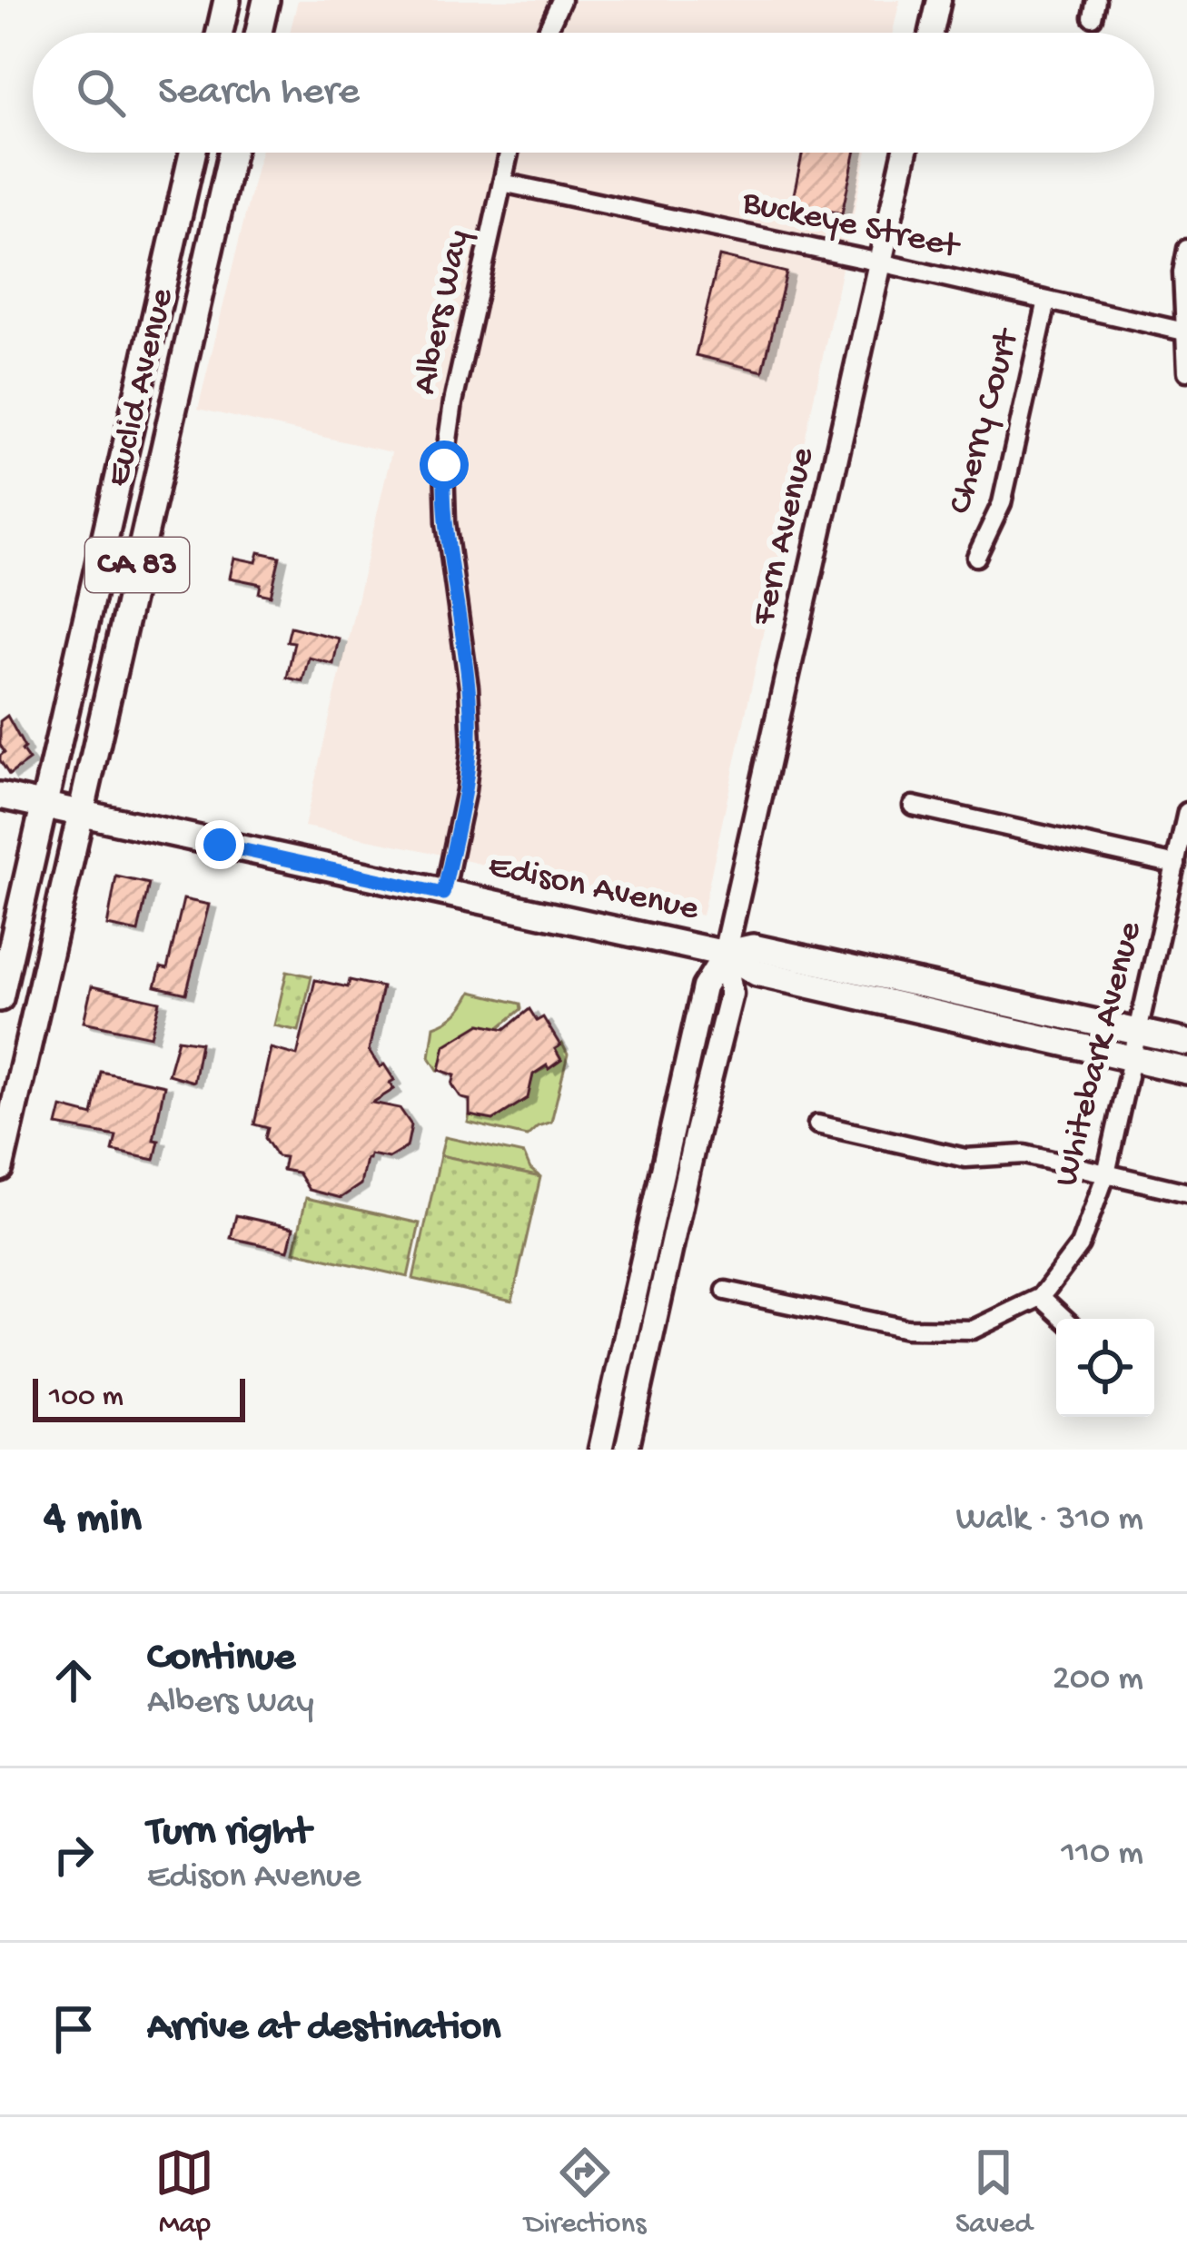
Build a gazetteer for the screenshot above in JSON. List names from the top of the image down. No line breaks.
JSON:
{"streets":{"main road":["Euclid Avenue","CA 83","Edison Avenue"],"street":["Buckeye Street","Albers Way","Cherry Court","Fern Avenue","Whitebark Avenue"]},"crossings":[["Buckeye Street","Albers Way"],["Buckeye Street","Cherry Court"],["Buckeye Street","Fern Avenue"],["Albers Way","Edison Avenue"],["Euclid Avenue","Edison Avenue"],["Fern Avenue","Edison Avenue"],["Edison Avenue","Whitebark Avenue"]],"scale_bar":"100 m","page":{"search":"Search here","scale":"100 m","heading":["4 min","Walk · 310 m"],"list":[["Continue","Albers Way","200 m"],["Turn right","Edison Avenue","110 m"],"Arrive at destination"],"nav":["Map","Directions","Saved"]}}
